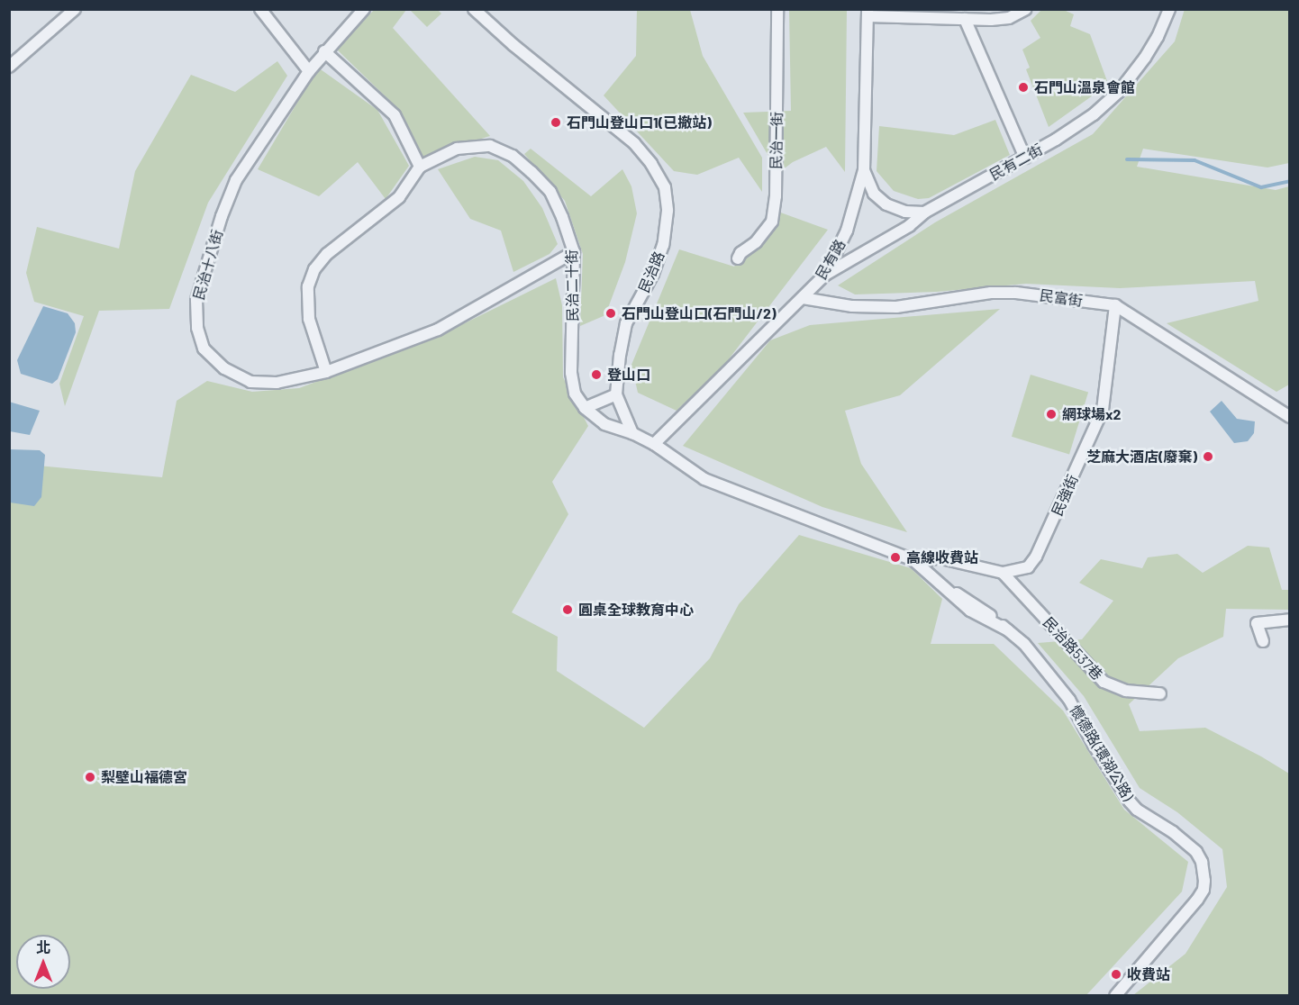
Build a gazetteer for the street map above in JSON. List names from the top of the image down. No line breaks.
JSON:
{"streets":{"street":["民治一街","民有二街","民有路","民治十八街","民治路","民治二十街","民富街","民強街","民治路537巷","懷德路(環湖公路)"]},"crossings":[["民有二街","民有路"],["民有路","民富街"],["民治十八街","民治二十街"],["民治路","民治二十街"],["民富街","民強街"],["民強街","民治路537巷"],["民強街","懷德路(環湖公路)"]],"places":["石門山溫泉會館","石門山登山口1(已撤站)","石門山登山口(石門山/2)","登山口","網球場x2","芝麻大酒店(廢棄)","高線收費站","圓桌全球教育中心","梨壁山福德宮","收費站"],"north":"top"}
